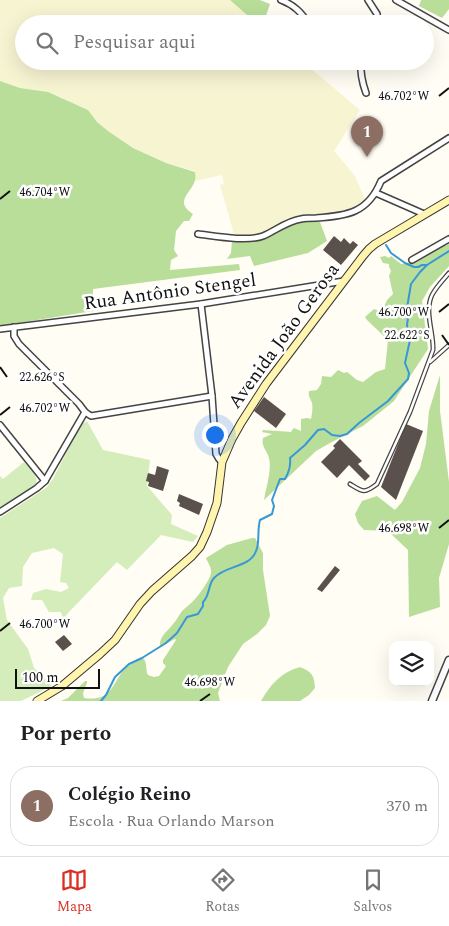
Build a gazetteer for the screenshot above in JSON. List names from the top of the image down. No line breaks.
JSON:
{"streets":{"main road":["Avenida João Gerosa"],"street":["Rua Antônio Stengel"]},"crossings":[["Rua Antônio Stengel","Avenida João Gerosa"]],"scale_bar":"100 m","page":{"search":"Pesquisar aqui","pins":"1","scale":"100 m","heading":"Por perto","list":[{"mark":"1","name":"Colégio Reino","note":"Escola · Rua Orlando Marson","value":"370 m"}],"nav":["Mapa","Rotas","Salvos"]},"coordinates":["46.702°W","46.704°W","46.700°W","22.622°S","22.626°S","46.698°W"]}
